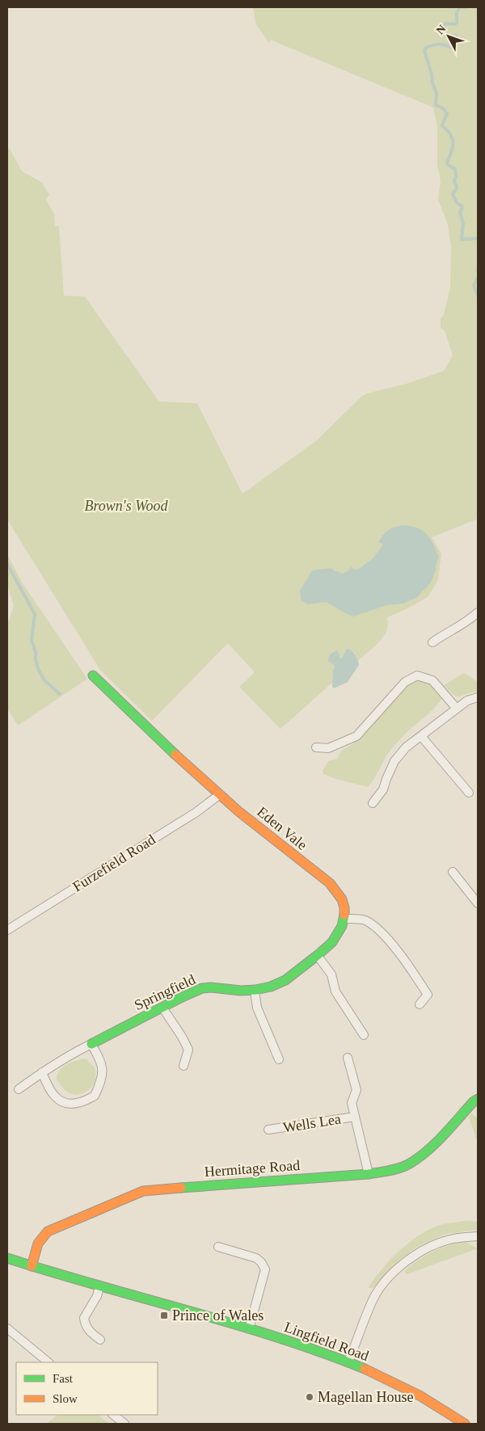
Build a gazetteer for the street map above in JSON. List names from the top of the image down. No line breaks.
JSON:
{"streets":{"street":["Eden Vale","Furzefield Road","Springfield","Wells Lea","Hermitage Road","Lingfield Road"]},"crossings":[["Eden Vale","Furzefield Road"],["Eden Vale","Springfield"],["Wells Lea","Hermitage Road"],["Hermitage Road","Lingfield Road"]],"parks":["Brown's Wood"],"places":{"transit":["Prince of Wales"],"other":["Magellan House"]},"legend":["Fast","Slow"],"north":"top left"}
